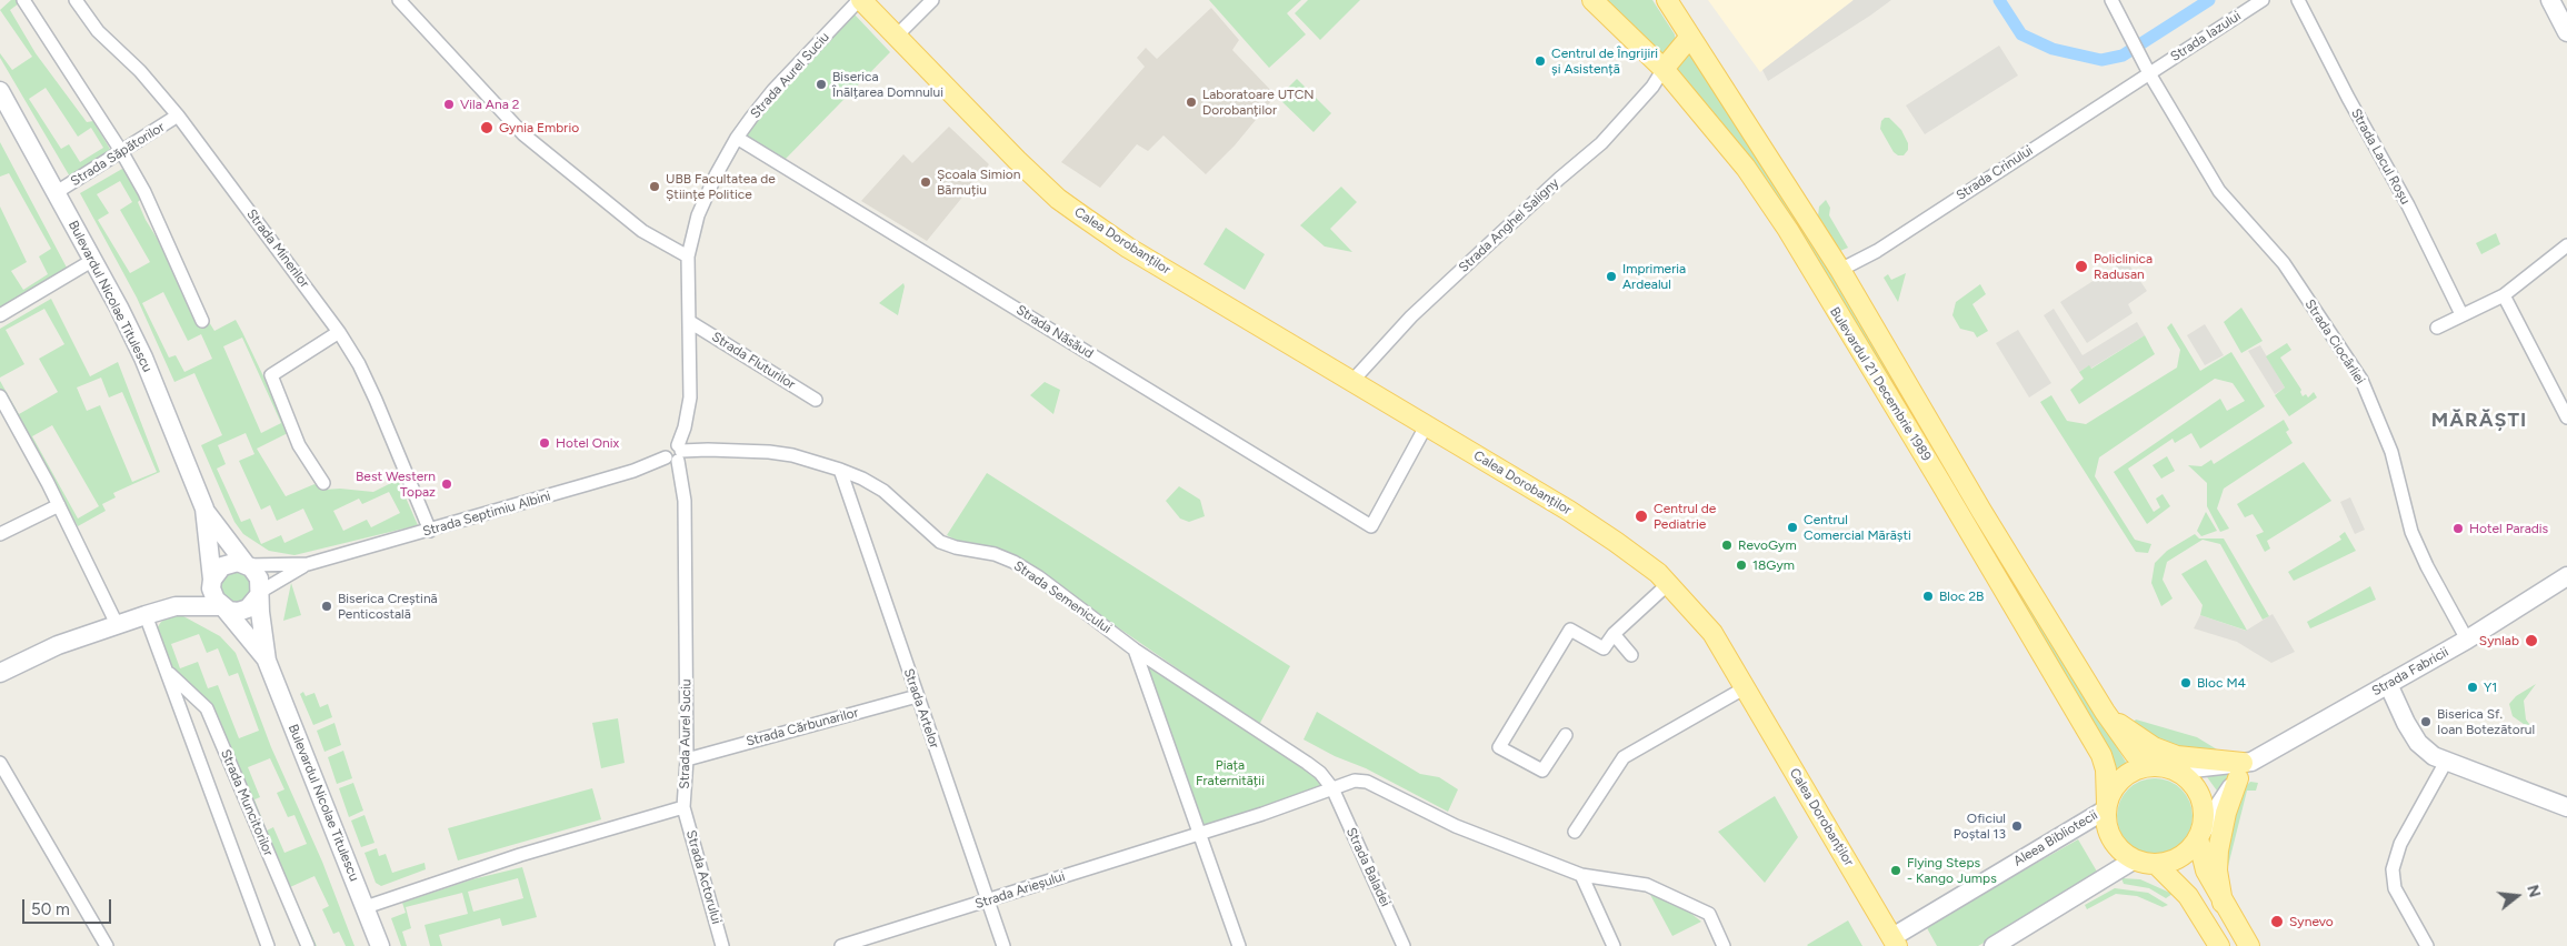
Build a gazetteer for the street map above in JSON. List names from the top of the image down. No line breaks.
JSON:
{"streets":{"main road":["Calea Dorobanților","Bulevardul Nicolae Titulescu","Bulevardul 21 Decembrie 1989","Strada Fabricii","Aleea Bibliotecii"],"street":["Strada Iazului","Strada Aurel Suciu","Strada Săpătorilor","Strada Lacul Roșu","Strada Crinului","Strada Anghel Saligny","Strada Minerilor","Strada Năsăud","Strada Ciocârliei","Strada Fluturilor","Strada Septimiu Albini","Strada Semenicului","Strada Artelor","Strada Cărbunarilor","Strada Muncitorilor","Strada Baladei","Strada Actorului","Strada Arieșului"]},"crossings":[["Strada Iazului","Strada Crinului"],["Strada Iazului","Strada Ciocârliei"],["Strada Aurel Suciu","Calea Dorobanților"],["Strada Aurel Suciu","Bulevardul Nicolae Titulescu"],["Strada Aurel Suciu","Strada Năsăud"],["Strada Aurel Suciu","Strada Fluturilor"],["Strada Aurel Suciu","Strada Septimiu Albini"],["Strada Aurel Suciu","Strada Semenicului"],["Strada Aurel Suciu","Strada Cărbunarilor"],["Strada Aurel Suciu","Strada Actorului"],["Strada Săpătorilor","Strada Minerilor"],["Strada Săpătorilor","Bulevardul Nicolae Titulescu"],["Strada Crinului","Strada Ciocârliei"],["Strada Crinului","Bulevardul 21 Decembrie 1989"],["Strada Anghel Saligny","Calea Dorobanților"],["Strada Anghel Saligny","Bulevardul 21 Decembrie 1989"],["Calea Dorobanților","Strada Năsăud"],["Calea Dorobanților","Aleea Bibliotecii"],["Strada Minerilor","Strada Septimiu Albini"],["Bulevardul Nicolae Titulescu","Strada Septimiu Albini"],["Strada Ciocârliei","Strada Fabricii"],["Bulevardul 21 Decembrie 1989","Strada Fabricii"],["Bulevardul 21 Decembrie 1989","Aleea Bibliotecii"],["Strada Septimiu Albini","Strada Semenicului"],["Strada Semenicului","Strada Artelor"],["Strada Fabricii","Aleea Bibliotecii"],["Strada Artelor","Strada Cărbunarilor"],["Strada Artelor","Strada Arieșului"]],"districts":["MĂRĂȘTI"],"parks":["Piața Fraternității"],"places":["Centrul de Îngrijiri și Asistență","Biserica Înălțarea Domnului","Laboratoare UTCN Dorobanților","Vila Ana 2","Gynia Embrio","Școala Simion Bărnuțiu","UBB Facultatea de Științe Politice","Policlinica Radusan","Imprimeria Ardealul","Hotel Onix","Best Western Topaz","Centrul de Pediatrie","Centrul Comercial Mărăști","Hotel Paradis","RevoGym","18Gym","Bloc 2B","Biserica Creștină Penticostală","Synlab","Bloc M4","Y1","Biserica Sf. Ioan Botezătorul","Oficiul Poștal 13","Flying Steps - Kango Jumps","Synevo"],"scale_bar":"50 m","north":"right"}
